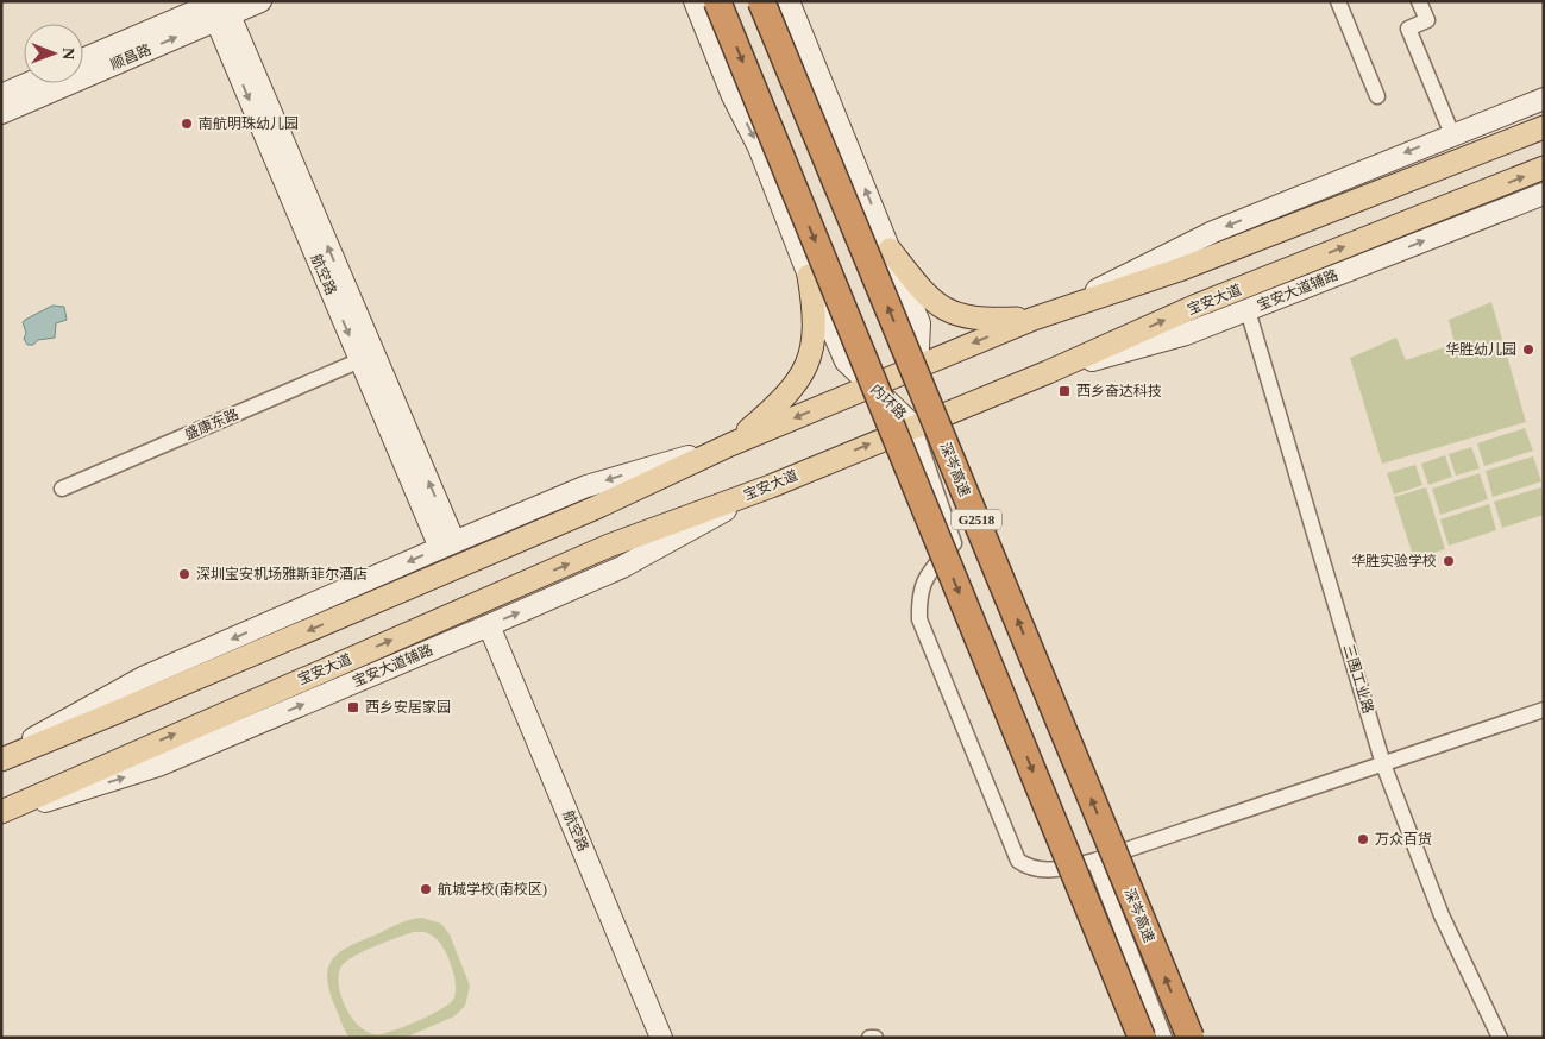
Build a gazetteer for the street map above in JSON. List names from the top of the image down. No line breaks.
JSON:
{"streets":{"highway":["深岑高速","G2518"],"main road":["顺昌路","航空路","宝安大道辅路","宝安大道","内环路"],"street":["盛康东路","三围工业路"]},"crossings":[["顺昌路","航空路"],["航空路","宝安大道辅路"],["航空路","盛康东路"],["宝安大道辅路","宝安大道"],["宝安大道辅路","三围工业路"],["宝安大道","内环路"]],"places":{"other":["南航明珠幼儿园","华胜幼儿园","华胜实验学校","深圳宝安机场雅斯菲尔酒店","万众百货","航城学校(南校区)"],"transit":["西乡奋达科技","西乡安居家园"]},"north":"right"}
